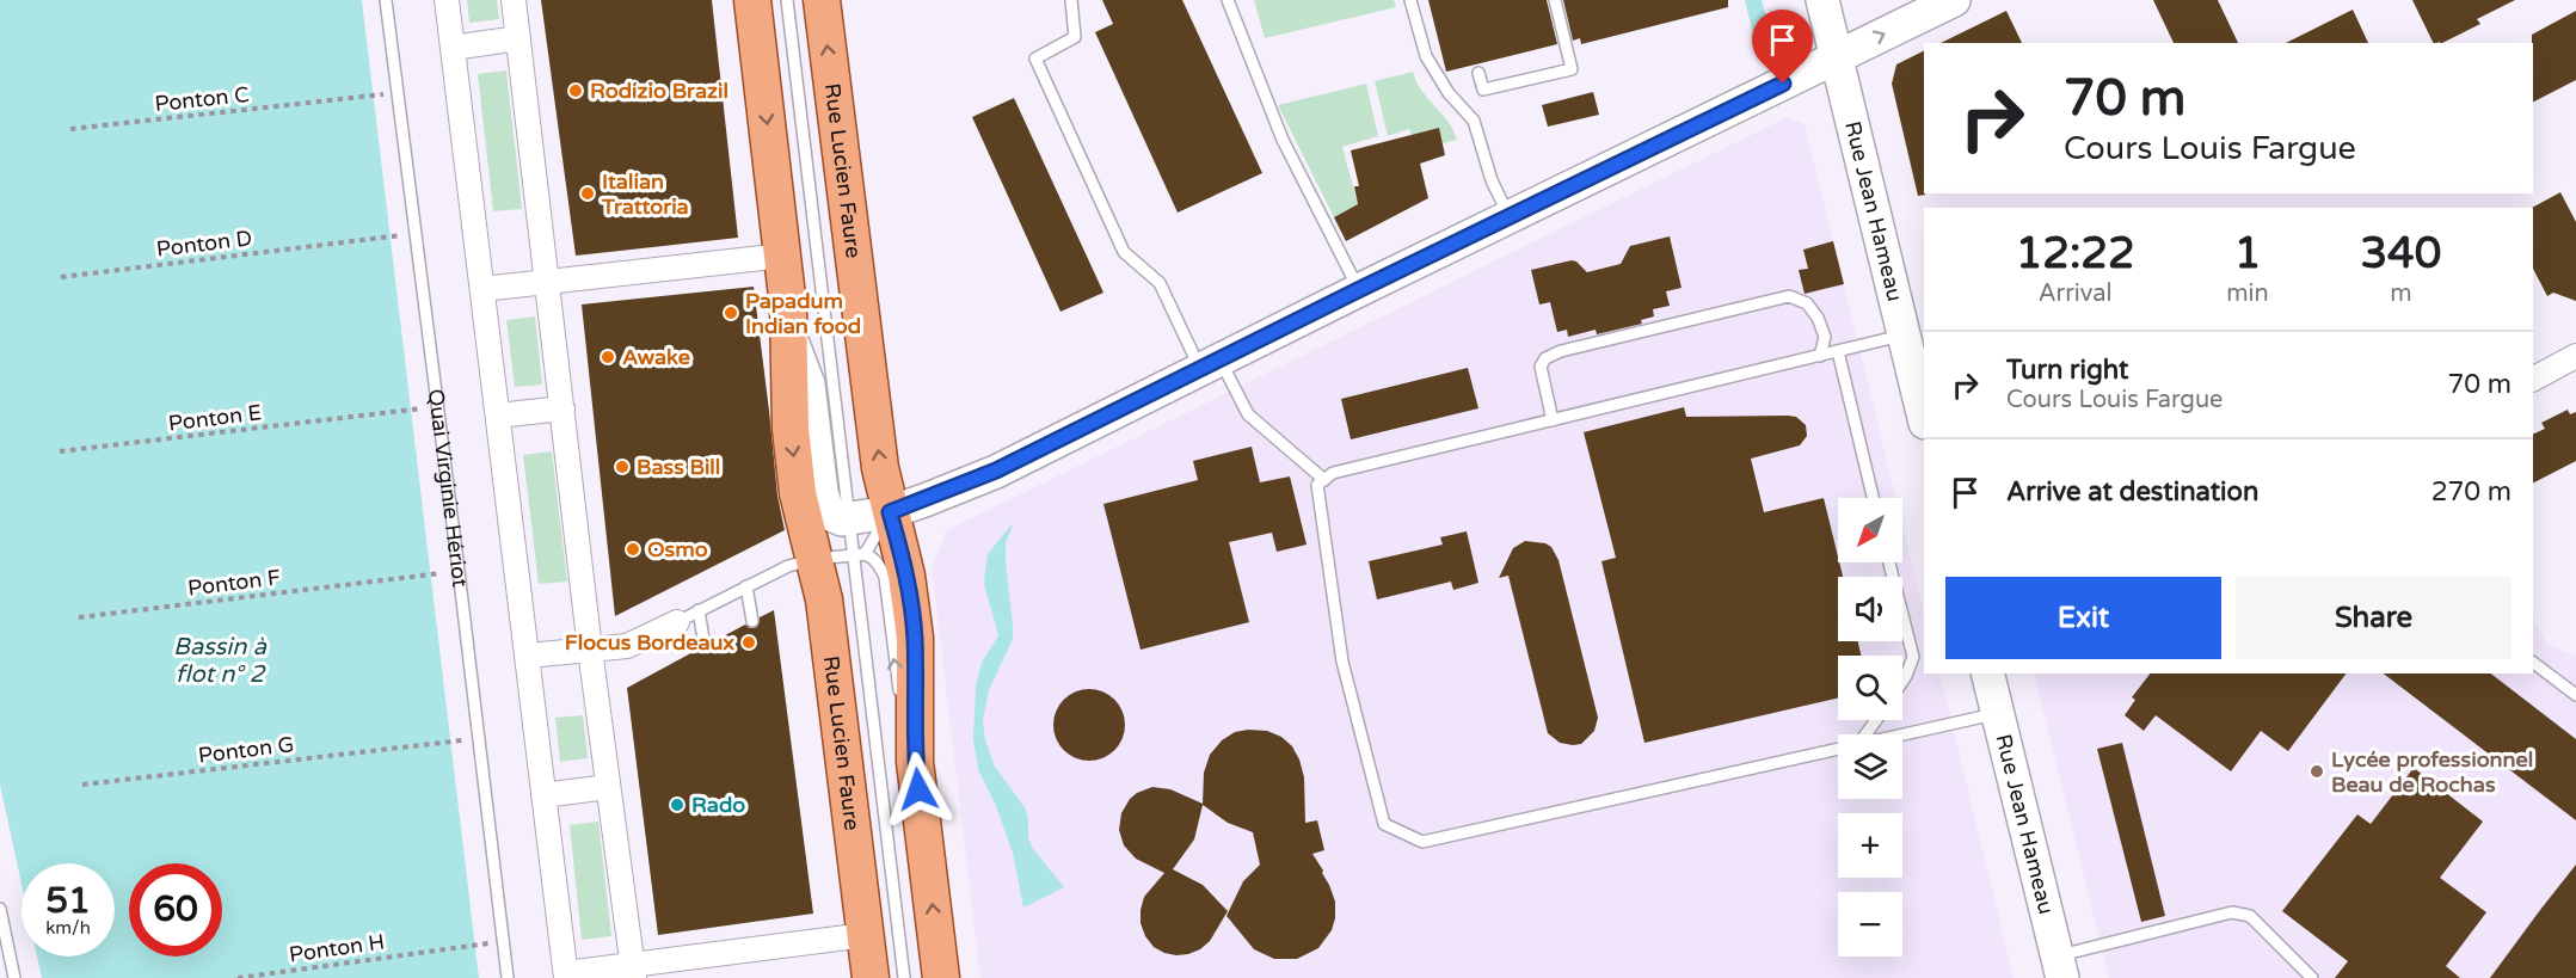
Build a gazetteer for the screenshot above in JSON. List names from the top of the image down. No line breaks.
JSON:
{"streets":{"main road":["Rue Lucien Faure","Rue Jean Hameau"],"lane":["Quai Virginie Hériot"],"path":["Ponton C","Ponton D","Ponton E","Ponton F","Ponton G","Ponton H"]},"water":["Bassin à flot n° 2"],"places":["Rodizio Brazil","Italian Trattoria","Papadum Indian food","Awake","Bass Bill","Osmo","Flocus Bordeaux","Lycée professionnel Beau de Rochas","Rado"],"north":"bottom left","page":{"turn":["70 m","Cours Louis Fargue"],"eta":["12:22","Arrival","1","min","340","m"],"list":[{"name":"Turn right","note":"Cours Louis Fargue","value":"70 m"},{"name":"Arrive at destination","value":"270 m"}],"map_buttons":["+","−"],"buttons":["Exit","Share"],"speed":"51 km/h","limit":"60"}}
